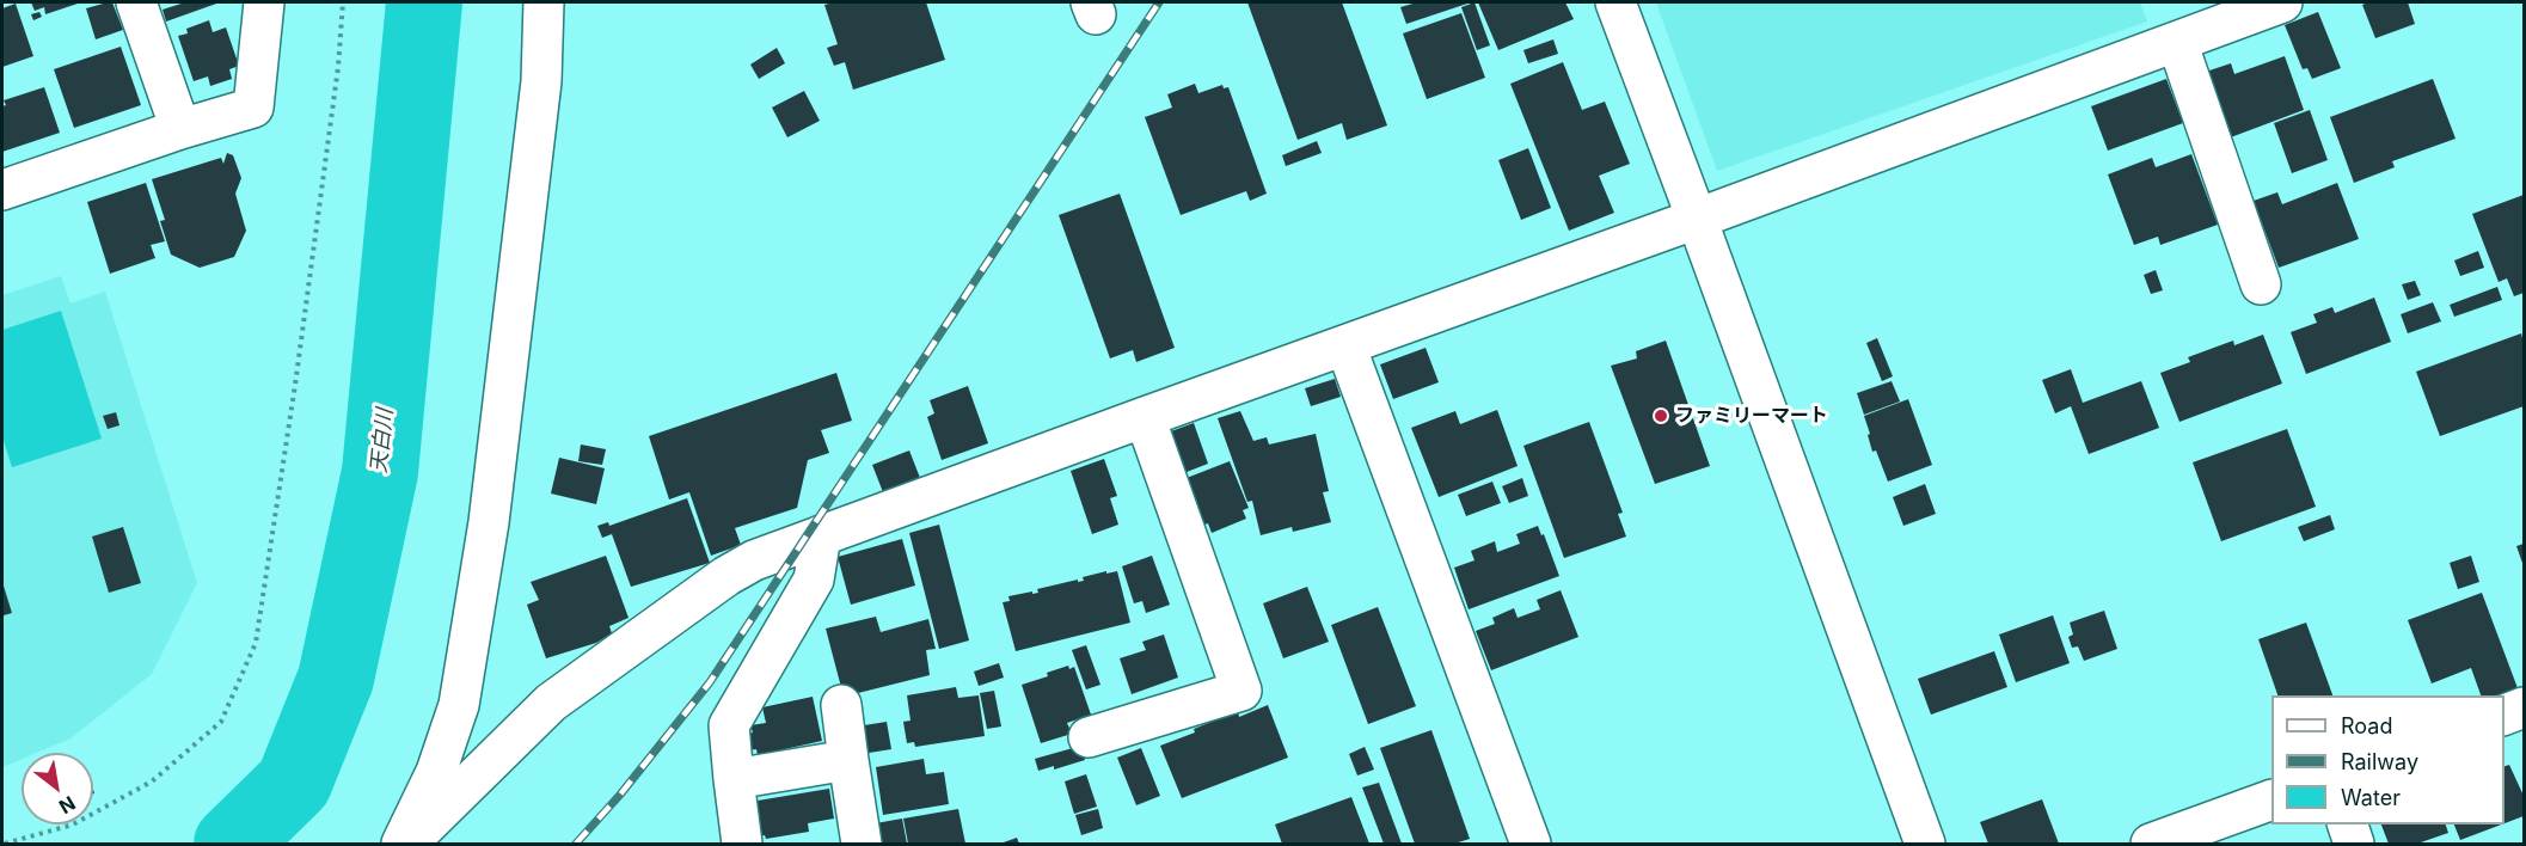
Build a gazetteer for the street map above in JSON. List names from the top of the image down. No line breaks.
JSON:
{"water":["天白川"],"places":["ファミリーマート"],"legend":["Road","Railway","Water"],"north":"bottom right"}
